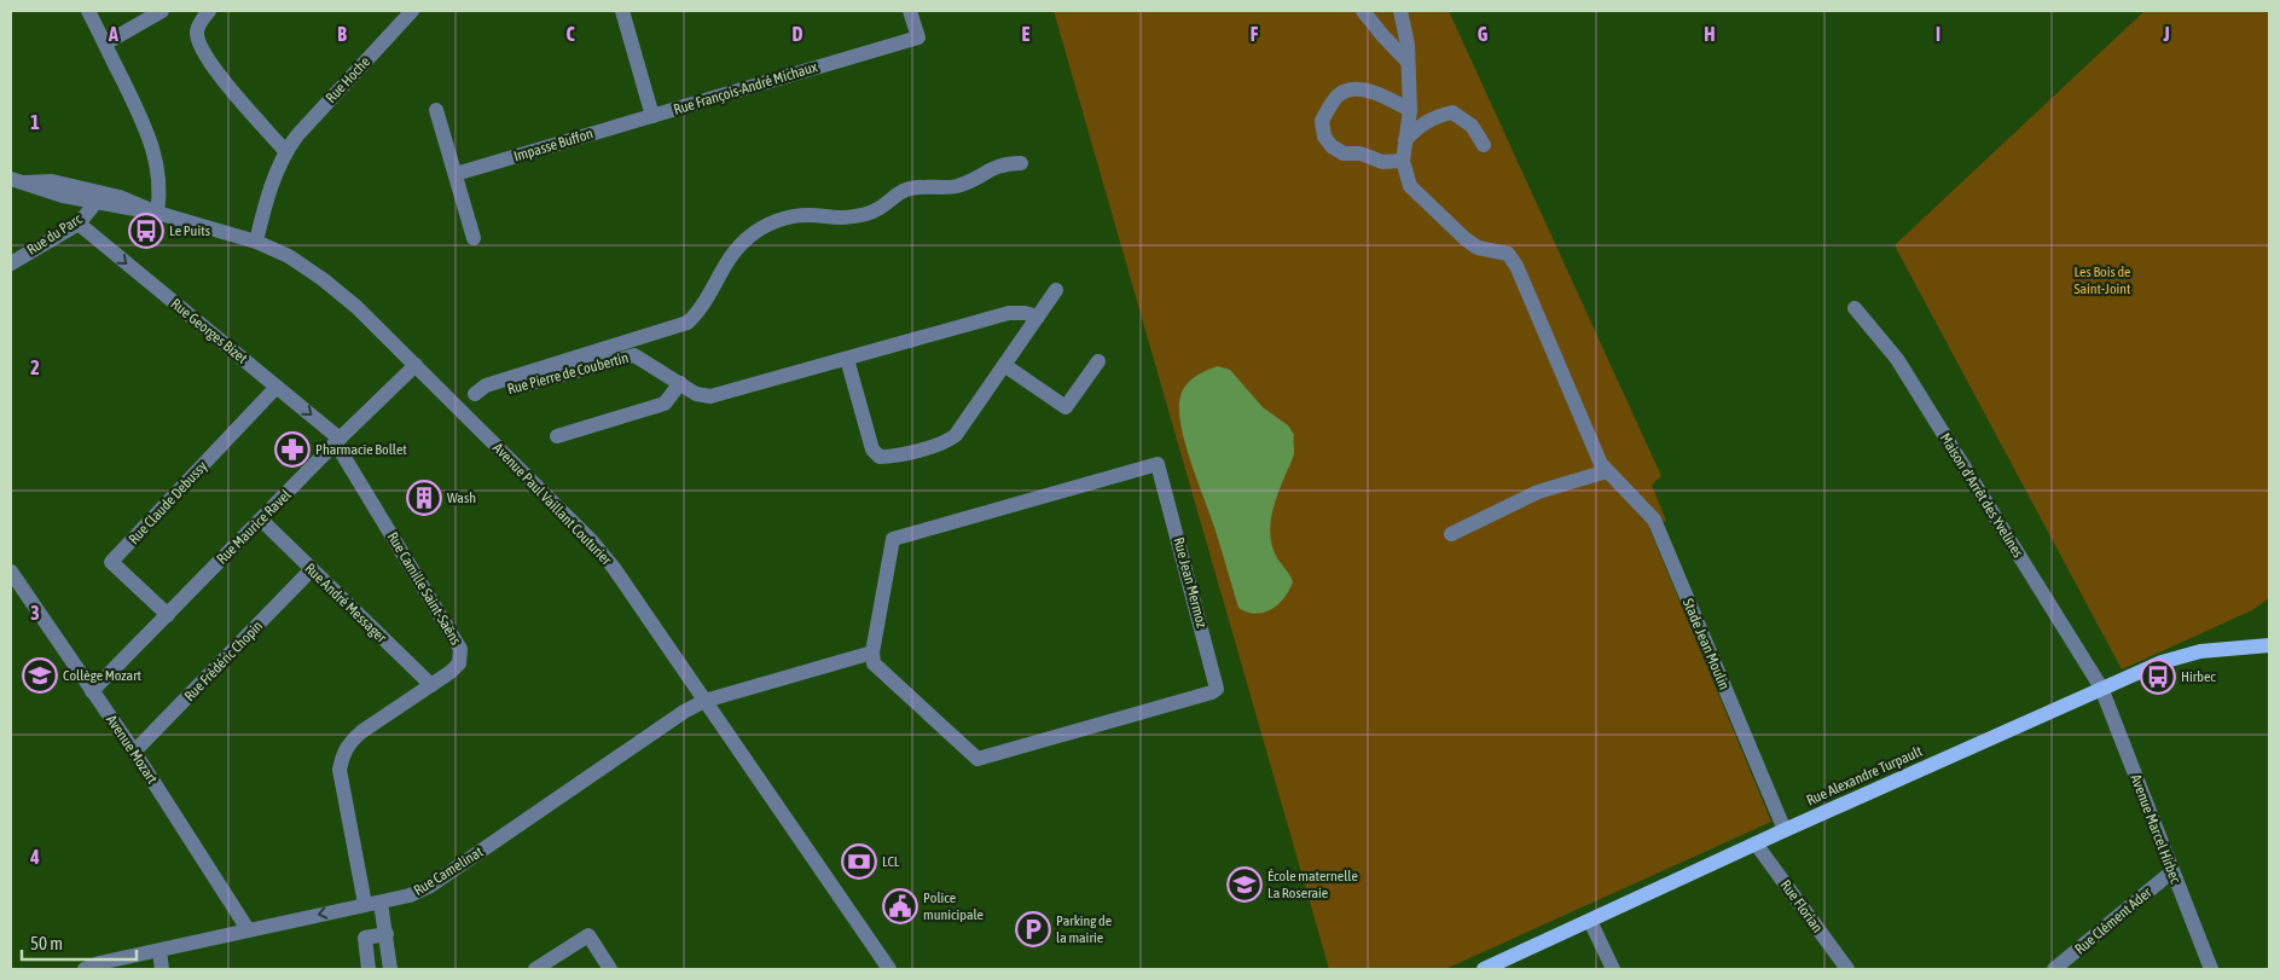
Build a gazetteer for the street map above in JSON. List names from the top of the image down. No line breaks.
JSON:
{"streets":{"main road":["Rue Alexandre Turpault"],"street":["Rue Hoche","Rue François-André Michaux","Impasse Buffon","Rue du Parc","Rue Georges Bizet","Rue Pierre de Coubertin","Maison d'Arrêt des Yvelines","Rue Claude Debussy","Avenue Paul Vaillant Couturier","Rue Maurice Ravel","Rue Jean Mermoz","Rue Camille Saint-Saëns","Rue André Messager","Stade Jean Moulin","Rue Frédéric Chopin","Avenue Mozart","Avenue Marcel Hirbec","Rue Camelinat","Rue Florian","Rue Clément Ader"]},"crossings":[["Rue Hoche","Avenue Paul Vaillant Couturier"],["Rue François-André Michaux","Impasse Buffon"],["Rue du Parc","Rue Georges Bizet"],["Rue du Parc","Avenue Paul Vaillant Couturier"],["Rue Georges Bizet","Rue Claude Debussy"],["Rue Georges Bizet","Rue Maurice Ravel"],["Rue Georges Bizet","Rue Camille Saint-Saëns"],["Maison d'Arrêt des Yvelines","Rue Alexandre Turpault"],["Maison d'Arrêt des Yvelines","Avenue Marcel Hirbec"],["Rue Claude Debussy","Rue Maurice Ravel"],["Avenue Paul Vaillant Couturier","Rue Maurice Ravel"],["Avenue Paul Vaillant Couturier","Rue Camelinat"],["Rue Maurice Ravel","Rue Camille Saint-Saëns"],["Rue Maurice Ravel","Rue André Messager"],["Rue Maurice Ravel","Avenue Mozart"],["Rue Camille Saint-Saëns","Rue André Messager"],["Rue Camille Saint-Saëns","Rue Camelinat"],["Rue André Messager","Rue Frédéric Chopin"],["Stade Jean Moulin","Rue Alexandre Turpault"],["Rue Frédéric Chopin","Avenue Mozart"],["Avenue Mozart","Rue Camelinat"],["Rue Alexandre Turpault","Avenue Marcel Hirbec"],["Rue Alexandre Turpault","Rue Florian"],["Avenue Marcel Hirbec","Rue Clément Ader"]],"one_way":["Rue Georges Bizet"],"parks":["Les Bois de Saint-Joint"],"places":{"bus stop":["Le Puits","Hirbec"],"pharmacy":["Pharmacie Bollet"],"building":["Wash"],"school or university":["Collège Mozart","École maternelle La Roseraie"],"bank":["LCL"],"public building":["Police municipale"],"parking":["Parking de la mairie"]},"scale_bar":"50 m","grid":{"columns":["A","B","C","D","E","F","G","H","I","J"],"rows":["1","2","3","4"]}}
